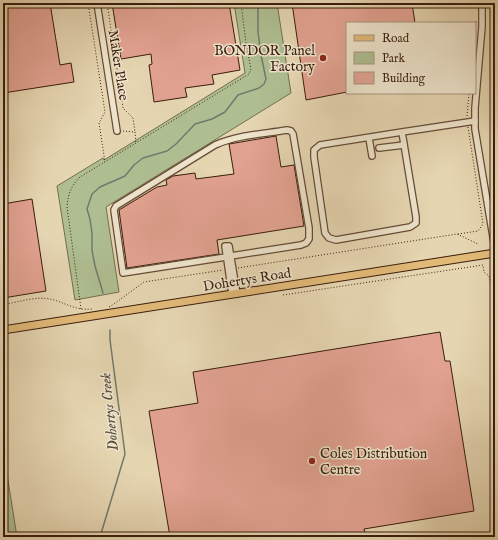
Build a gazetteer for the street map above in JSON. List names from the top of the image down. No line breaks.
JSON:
{"streets":{"main road":["Dohertys Road"],"street":["Maker Place"]},"water":["Dohertys Creek"],"places":["BONDOR Panel Factory","Coles Distribution Centre"],"legend":["Road","Park","Building"]}
